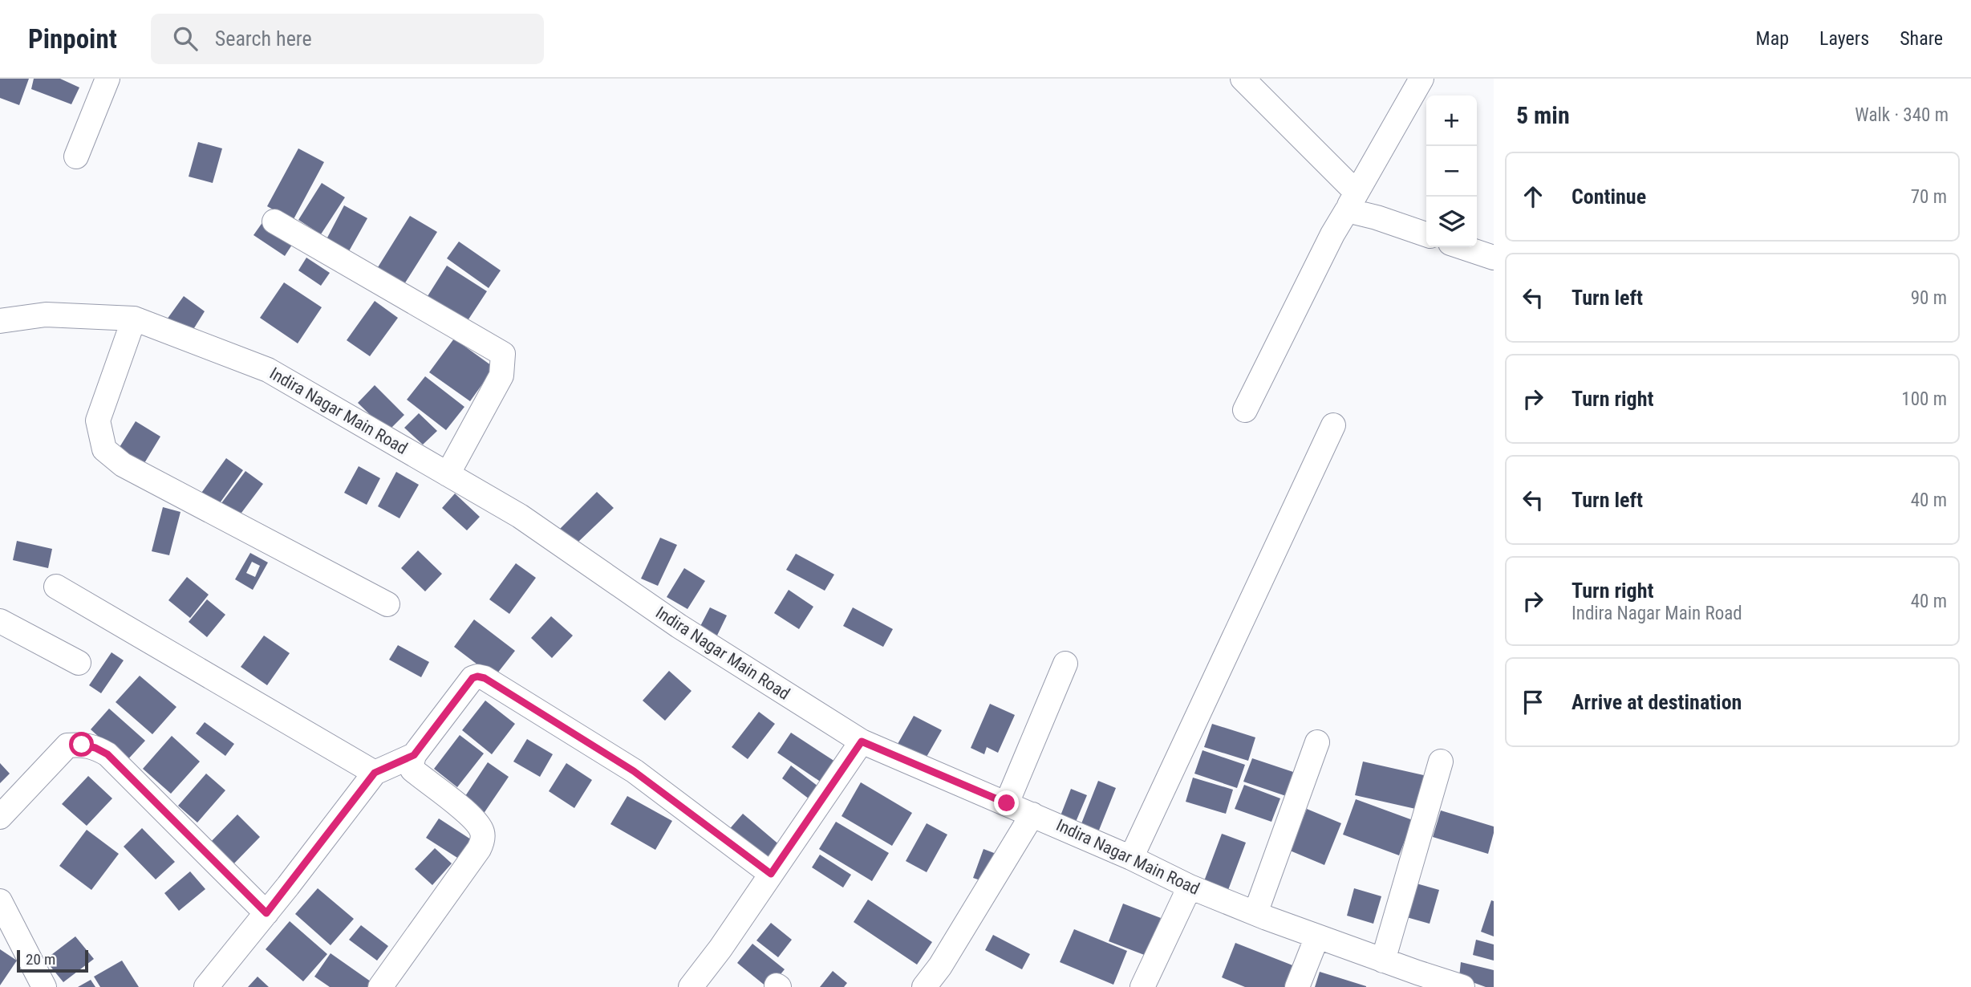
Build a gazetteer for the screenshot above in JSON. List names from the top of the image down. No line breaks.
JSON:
{"streets":{"street":["Indira Nagar Main Road"]},"scale_bar":"20 m","page":{"header":"Pinpoint","search":"Search here","nav":["Map","Layers","Share"],"heading":["5 min","Walk · 340 m"],"map_buttons":["+","−"],"list":[["Continue","70 m"],["Turn left","90 m"],["Turn right","100 m"],["Turn left","40 m"],["Turn right","Indira Nagar Main Road","40 m"],"Arrive at destination"],"scale":"20 m"}}
